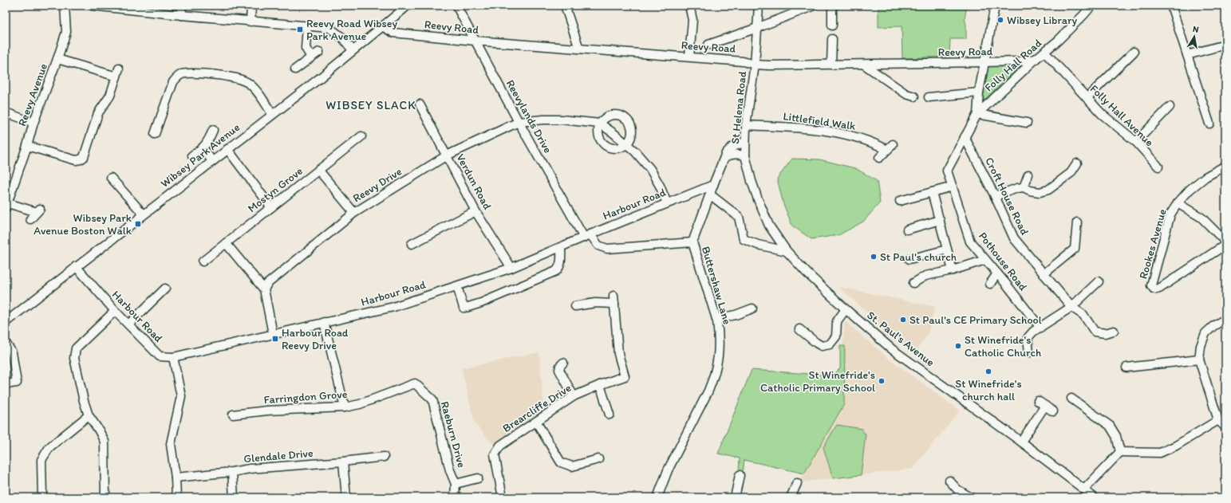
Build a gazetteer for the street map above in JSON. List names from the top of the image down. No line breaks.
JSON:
{"streets":{"street":["Reevy Road","Folly Hall Road","Reevy Avenue","St Helena Road","Folly Hall Avenue","Reevylands Drive","Littlefield Walk","Wibsey Park Avenue","Verdun Road","Reevy Drive","Mostyn Grove","Croft House Road","Harbour Road","Rookes Avenue","Pothouse Road","Buttershaw Lane","St. Paul's Avenue","Farringdon Grove","Brearcliffe Drive","Raeburn Drive","Glendale Drive"]},"crossings":[["Reevy Road","Folly Hall Road"],["Reevy Road","St Helena Road"],["Reevy Road","Reevylands Drive"],["Reevy Road","Wibsey Park Avenue"],["Folly Hall Road","Folly Hall Avenue"],["Folly Hall Road","Croft House Road"],["Folly Hall Road","Pothouse Road"],["St Helena Road","Littlefield Walk"],["St Helena Road","St. Paul's Avenue"],["Reevylands Drive","Reevy Drive"],["Reevylands Drive","Harbour Road"],["Reevylands Drive","Buttershaw Lane"],["Wibsey Park Avenue","Harbour Road"],["Verdun Road","Reevy Drive"],["Verdun Road","Harbour Road"],["Harbour Road","Buttershaw Lane"],["Farringdon Grove","Raeburn Drive"]],"districts":["WIBSEY SLACK"],"places":{"other":["Wibsey Library","St Paul's church","St Paul's CE Primary School","St Winefride's Catholic Church","St Winefride's church hall","St Winefride's Catholic Primary School"],"transit":["Reevy Road Wibsey Park Avenue","Wibsey Park Avenue Boston Walk","Harbour Road Reevy Drive"]},"north":"top"}
